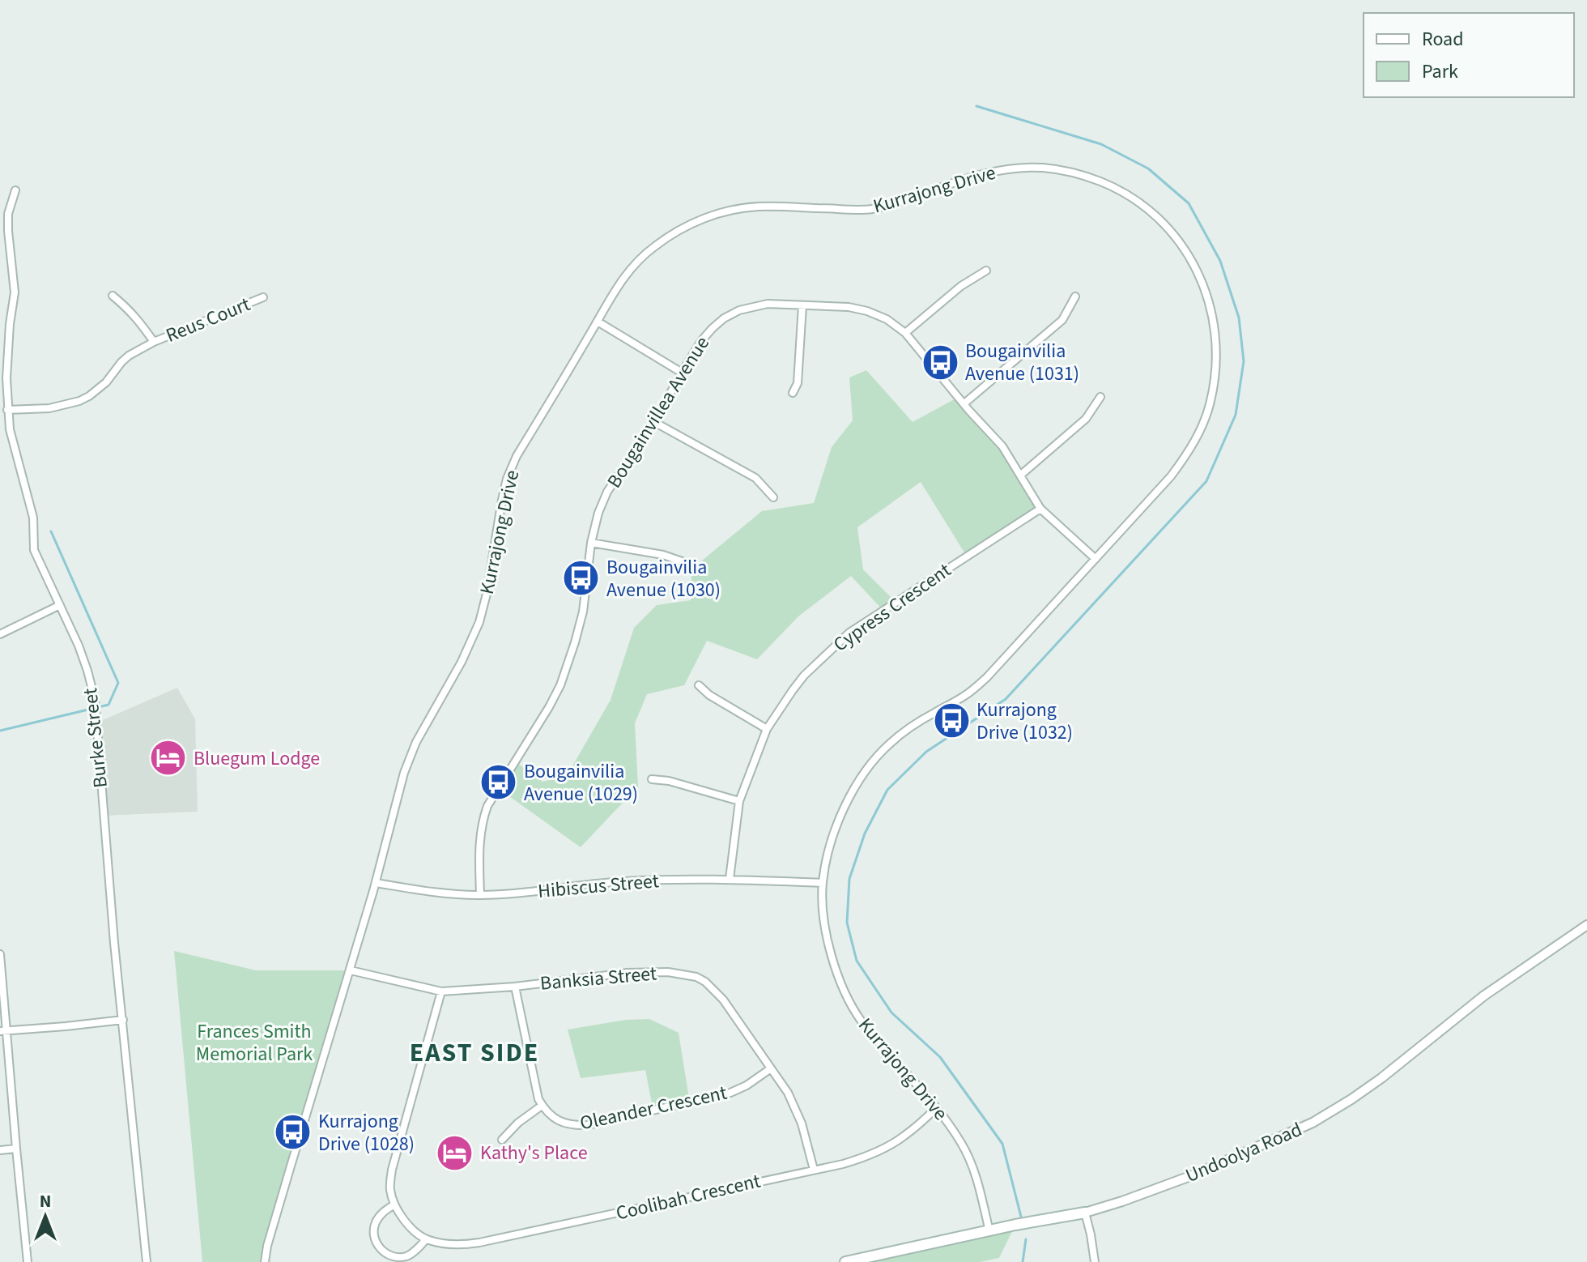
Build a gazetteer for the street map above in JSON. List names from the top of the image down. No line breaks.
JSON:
{"streets":{"main road":["Undoolya Road"],"street":["Kurrajong Drive","Reus Court","Bougainvillea Avenue","Cypress Crescent","Burke Street","Hibiscus Street","Banksia Street","Oleander Crescent","Coolibah Crescent"]},"crossings":[["Kurrajong Drive","Bougainvillea Avenue"],["Kurrajong Drive","Hibiscus Street"],["Kurrajong Drive","Banksia Street"],["Kurrajong Drive","Undoolya Road"],["Kurrajong Drive","Coolibah Crescent"],["Reus Court","Burke Street"],["Bougainvillea Avenue","Cypress Crescent"],["Bougainvillea Avenue","Hibiscus Street"],["Cypress Crescent","Hibiscus Street"],["Banksia Street","Oleander Crescent"],["Banksia Street","Coolibah Crescent"]],"districts":["EAST SIDE"],"parks":["Frances Smith Memorial Park"],"places":{"bus stop":["Bougainvilia Avenue (1031)","Bougainvilia Avenue (1030)","Kurrajong Drive (1032)","Bougainvilia Avenue (1029)","Kurrajong Drive (1028)"],"hotel":["Bluegum Lodge","Kathy's Place"]},"legend":["Road","Park"],"north":"top"}
